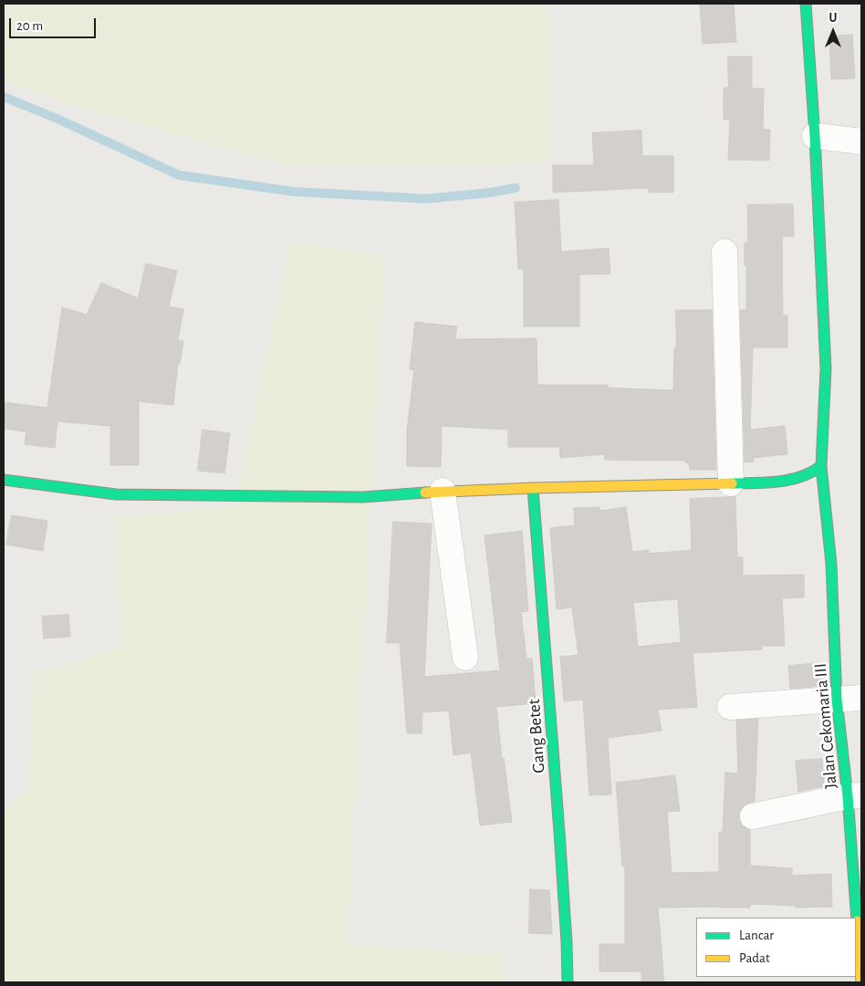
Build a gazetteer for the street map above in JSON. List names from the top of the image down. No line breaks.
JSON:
{"streets":{"street":["Jalan Cekomaria III","Gang Betet"]},"legend":["Lancar","Padat"],"scale_bar":"20 m","north":"top"}
